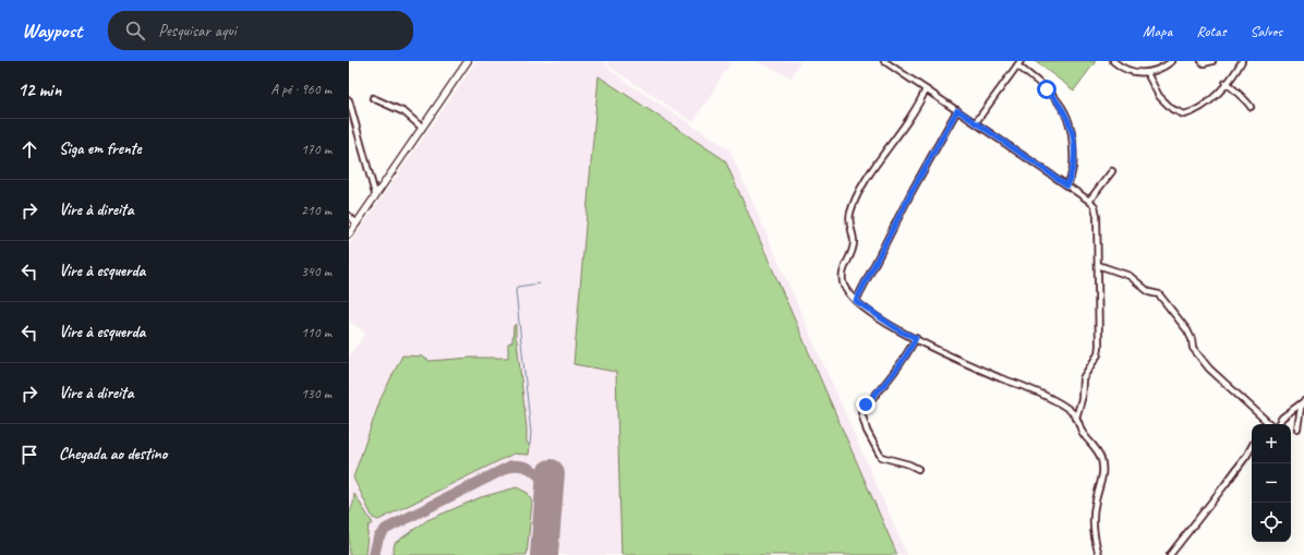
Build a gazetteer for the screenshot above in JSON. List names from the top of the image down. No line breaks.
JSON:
{"page":{"header":"Waypost","search":"Pesquisar aqui","nav":["Mapa","Rotas","Salvos"],"heading":["12 min","A pé · 960 m"],"list":[["Siga em frente","170 m"],["Vire à direita","210 m"],["Vire à esquerda","340 m"],["Vire à esquerda","110 m"],["Vire à direita","130 m"],"Chegada ao destino"],"map_buttons":["+","−"]}}
